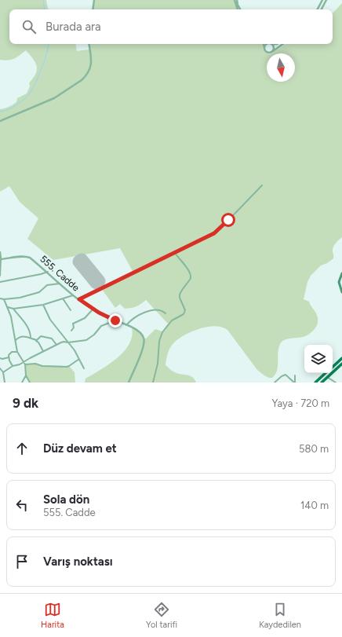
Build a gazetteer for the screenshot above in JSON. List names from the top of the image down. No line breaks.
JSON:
{"streets":{"street":["555. Cadde"]},"north":"bottom","page":{"search":"Burada ara","heading":["9 dk","Yaya · 720 m"],"list":[["Düz devam et","580 m"],["Sola dön","555. Cadde","140 m"],"Varış noktası"],"nav":["Harita","Yol tarifi","Kaydedilen"]}}
